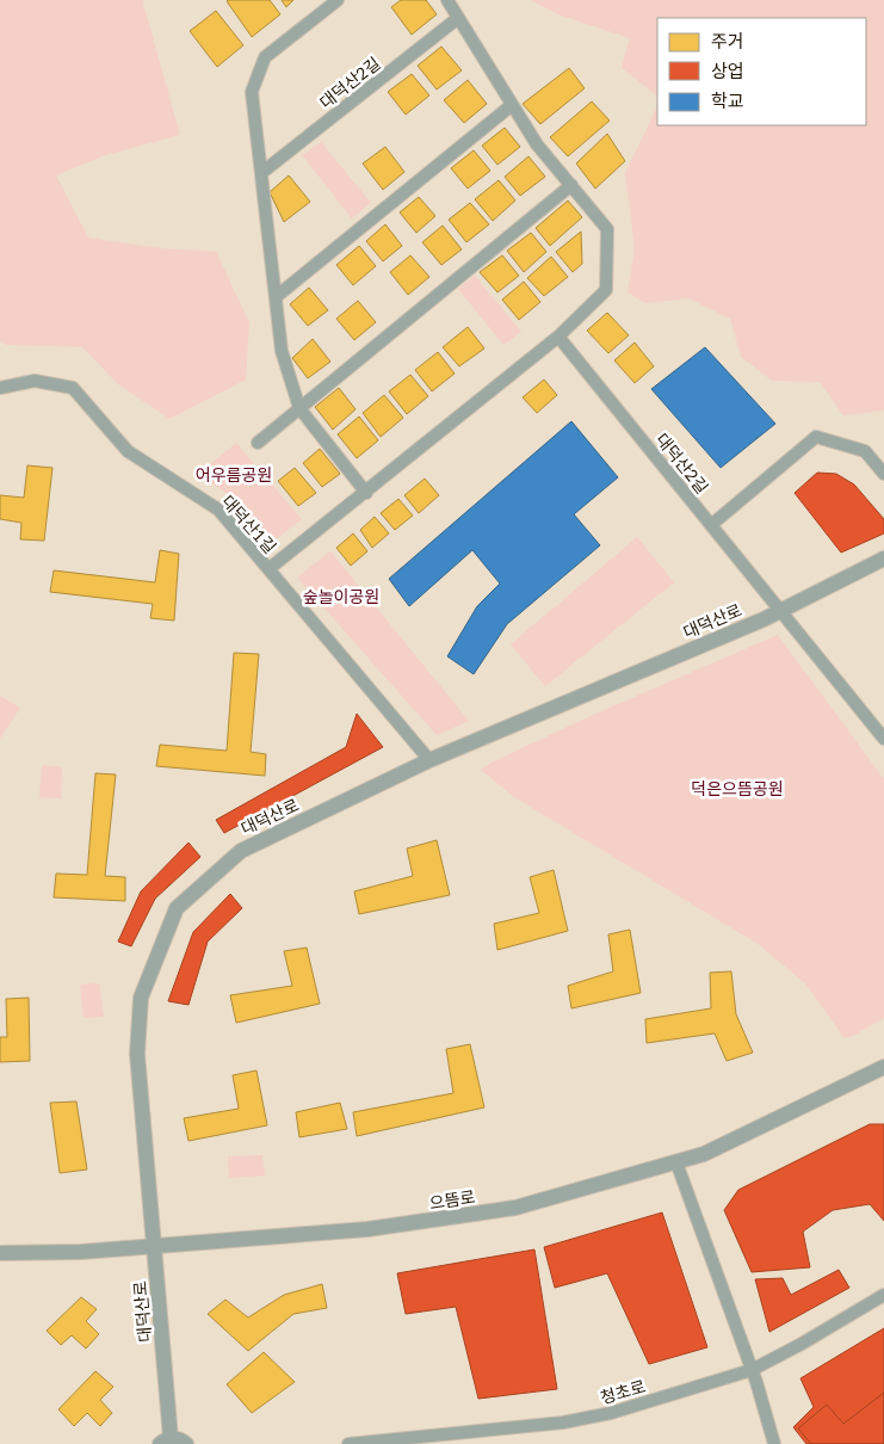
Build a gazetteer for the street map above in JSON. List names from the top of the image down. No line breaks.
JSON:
{"streets":{"street":["대덕산2길","대덕산1길","대덕산로","으뜸로","청초로"]},"crossings":[["대덕산2길","대덕산로"],["대덕산1길","대덕산로"],["대덕산로","으뜸로"]],"parks":["어우름공원","숲놀이공원","덕은으뜸공원"],"legend":["주거","상업","학교"]}
